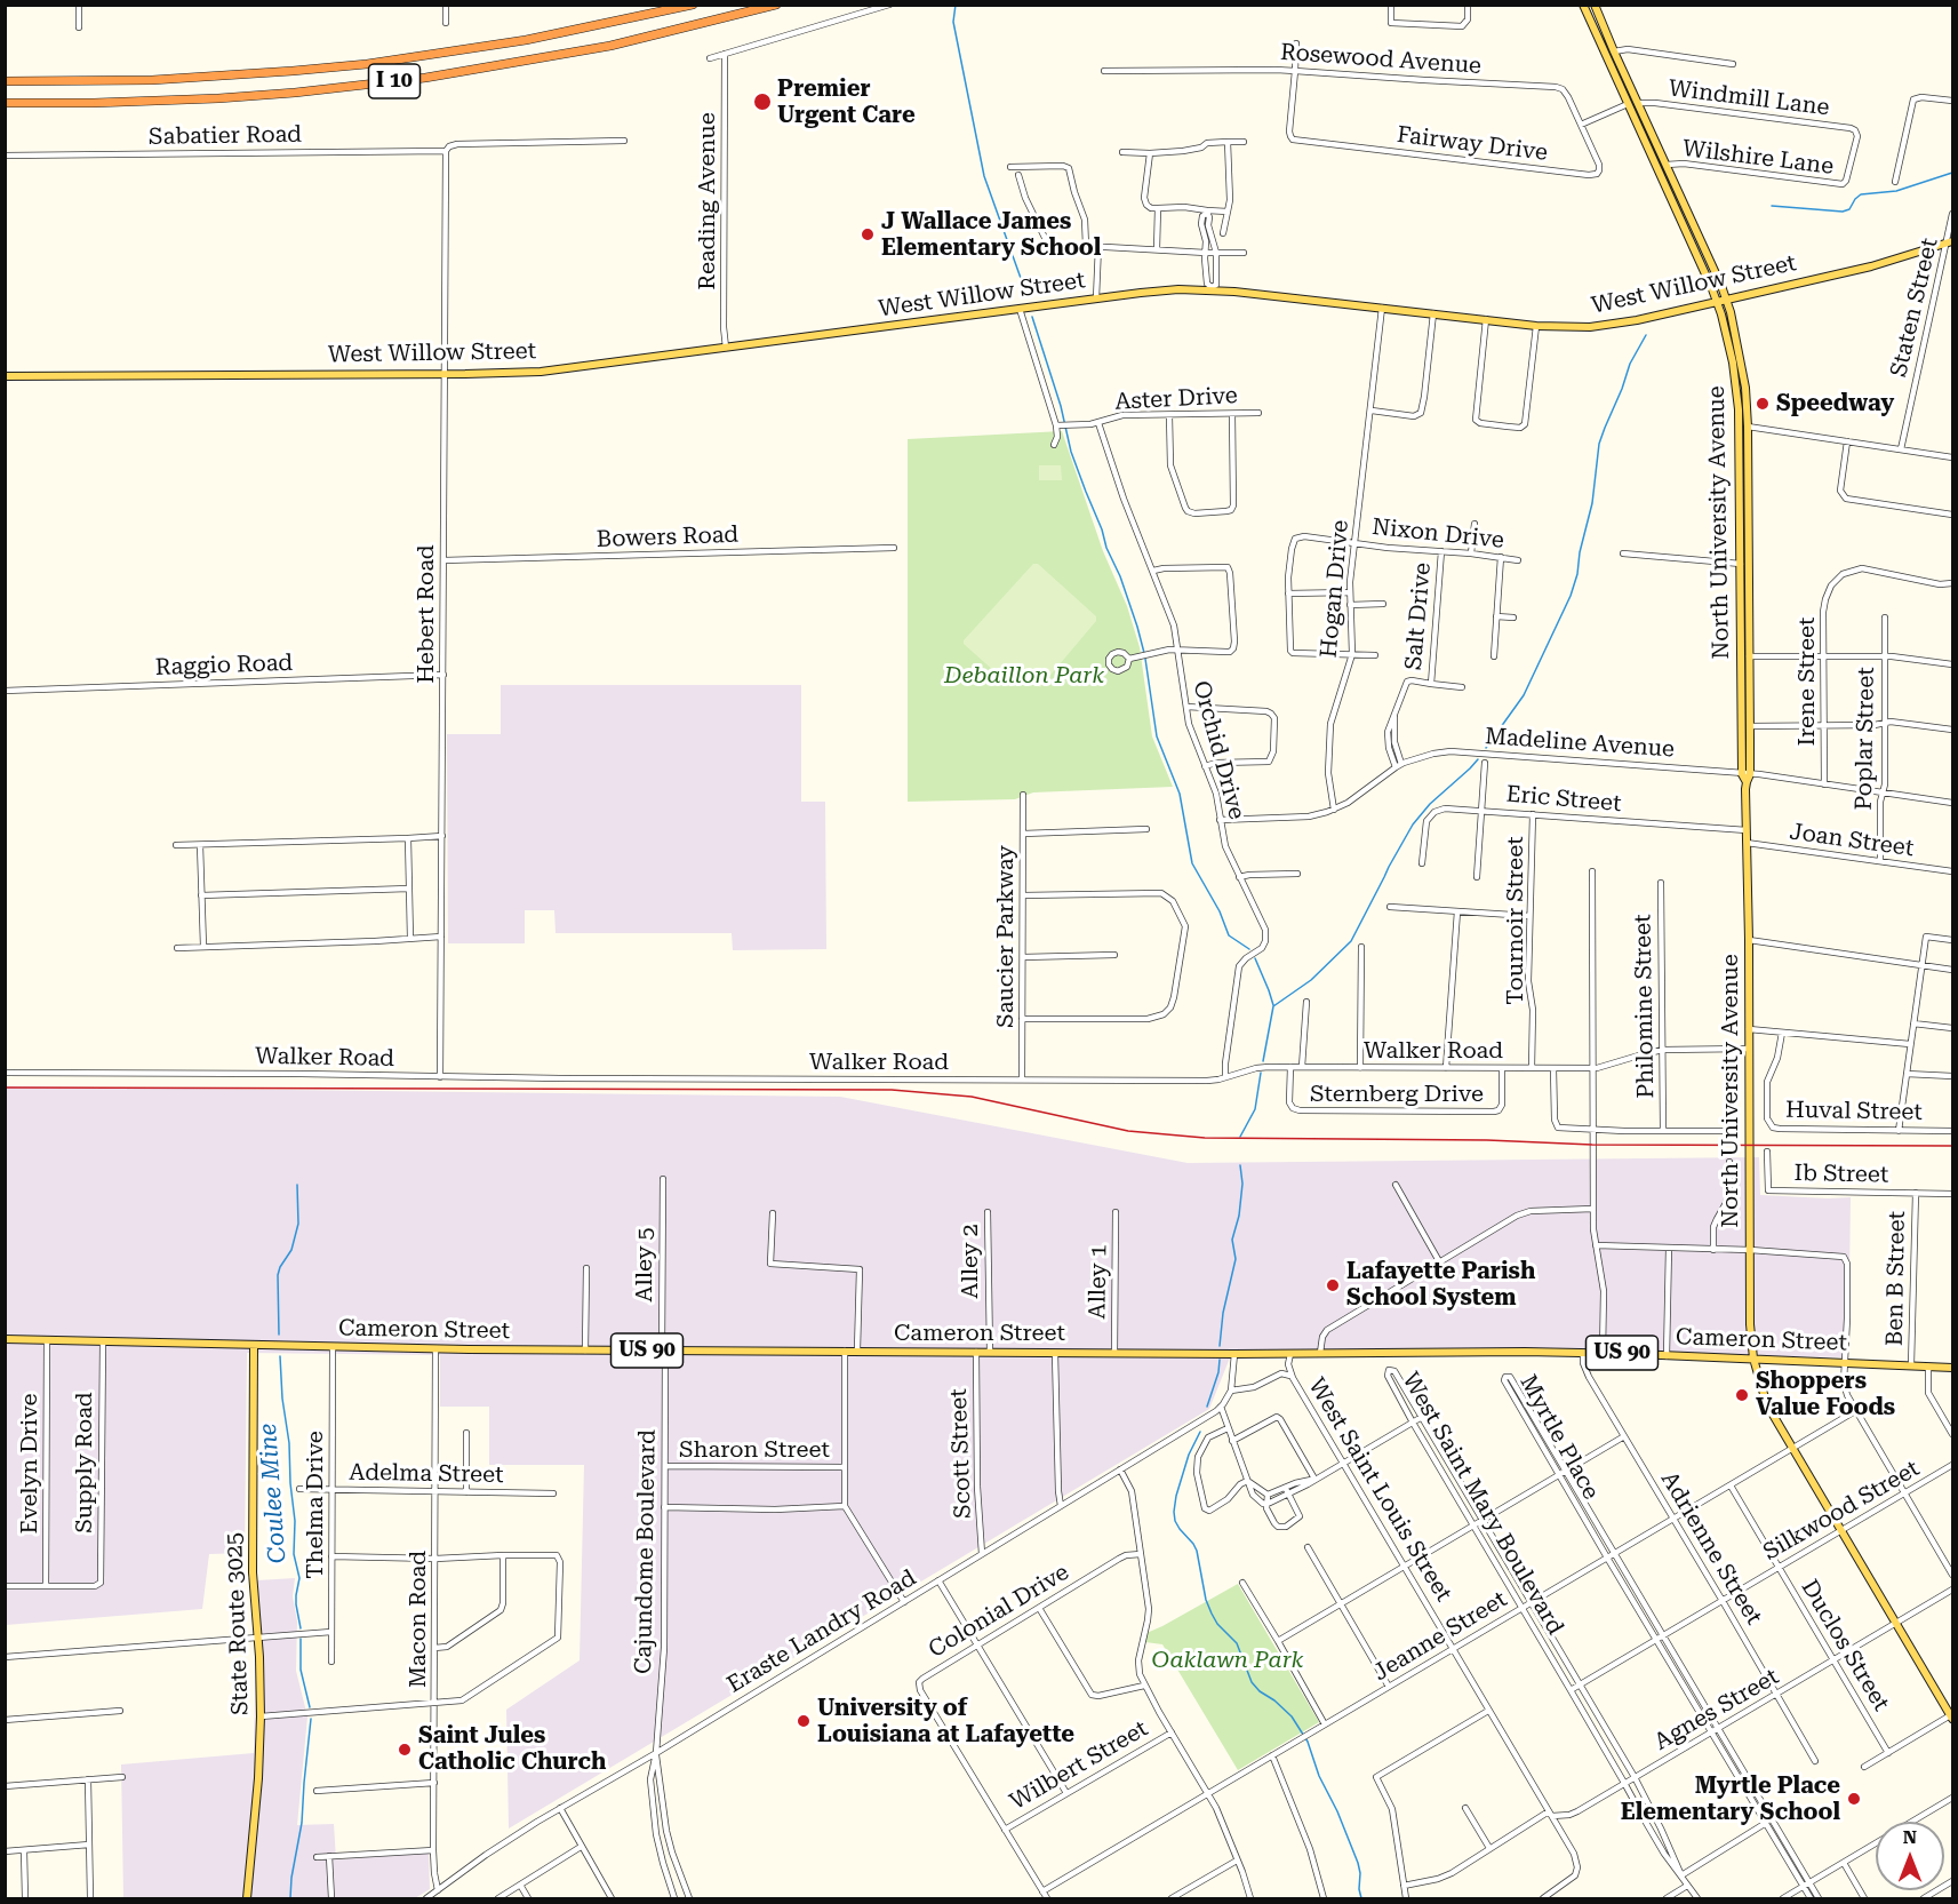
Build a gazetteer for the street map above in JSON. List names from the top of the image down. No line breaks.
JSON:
{"streets":{"highway":["I 10"],"main road":["West Willow Street","North University Avenue","Cameron Street","US 90","State Route 3025"],"street":["Rosewood Avenue","Windmill Lane","Sabatier Road","Fairway Drive","Wilshire Lane","Reading Avenue","Staten Street","Aster Drive","Nixon Drive","Bowers Road","Hogan Drive","Hebert Road","Salt Drive","Raggio Road","Irene Street","Poplar Street","Madeline Avenue","Orchid Drive","Eric Street","Joan Street","Tournoir Street","Saucier Parkway","Philomine Street","Walker Road","Sternberg Drive","Huval Street","Ib Street","Alley 2","Alley 5","Ben B Street","Alley 1","Myrtle Place","Sharon Street","Scott Street","Supply Road","Evelyn Drive","Adelma Street","West Saint Louis Street","West Saint Mary Boulevard","Thelma Drive","Silkwood Street","Adrienne Street","Cajundome Boulevard","Colonial Drive","Macon Road","Eraste Landry Road","Jeanne Street","Duclos Street","Agnes Street","Wilbert Street"]},"crossings":[["Rosewood Avenue","Fairway Drive"],["Windmill Lane","Wilshire Lane"],["Windmill Lane","North University Avenue"],["Sabatier Road","Hebert Road"],["Wilshire Lane","North University Avenue"],["Reading Avenue","West Willow Street"],["West Willow Street","Staten Street"],["West Willow Street","North University Avenue"],["West Willow Street","Hogan Drive"],["West Willow Street","Hebert Road"],["Aster Drive","Orchid Drive"],["North University Avenue","Madeline Avenue"],["North University Avenue","Eric Street"],["North University Avenue","Joan Street"],["North University Avenue","Walker Road"],["North University Avenue","Cameron Street"],["North University Avenue","Silkwood Street"],["North University Avenue","Jeanne Street"],["North University Avenue","Agnes Street"],["Nixon Drive","Hogan Drive"],["Nixon Drive","Salt Drive"],["Bowers Road","Hebert Road"],["Hogan Drive","Madeline Avenue"],["Hebert Road","Raggio Road"],["Hebert Road","Walker Road"],["Irene Street","Madeline Avenue"],["Poplar Street","Madeline Avenue"],["Poplar Street","Joan Street"],["Madeline Avenue","Orchid Drive"],["Orchid Drive","Walker Road"],["Eric Street","Tournoir Street"],["Tournoir Street","Walker Road"],["Saucier Parkway","Walker Road"],["Philomine Street","Walker Road"],["Walker Road","Sternberg Drive"],["Ib Street","Ben B Street"],["Alley 2","Cameron Street"],["Alley 5","Cameron Street"],["Alley 5","Cajundome Boulevard"],["Ben B Street","Cameron Street"],["Alley 1","Cameron Street"],["Cameron Street","Scott Street"],["Cameron Street","Supply Road"],["Cameron Street","Evelyn Drive"],["Cameron Street","Thelma Drive"],["Cameron Street","Adrienne Street"],["Cameron Street","Cajundome Boulevard"],["Cameron Street","Macon Road"],["Cameron Street","State Route 3025"],["Cameron Street","Eraste Landry Road"],["Myrtle Place","Silkwood Street"],["Myrtle Place","Jeanne Street"],["Myrtle Place","Agnes Street"],["Sharon Street","Cajundome Boulevard"],["Scott Street","Eraste Landry Road"],["Supply Road","Evelyn Drive"],["Adelma Street","Thelma Drive"],["Adelma Street","Macon Road"],["West Saint Louis Street","Jeanne Street"],["West Saint Louis Street","Agnes Street"],["West Saint Mary Boulevard","Silkwood Street"],["West Saint Mary Boulevard","Jeanne Street"],["West Saint Mary Boulevard","Agnes Street"],["Silkwood Street","Adrienne Street"],["Silkwood Street","Duclos Street"],["Adrienne Street","Jeanne Street"],["Adrienne Street","Agnes Street"],["Cajundome Boulevard","Eraste Landry Road"],["Colonial Drive","Jeanne Street"],["Colonial Drive","Wilbert Street"],["Macon Road","Eraste Landry Road"],["Jeanne Street","Duclos Street"],["Duclos Street","Agnes Street"]],"water":["Coulee Mine"],"parks":["Debaillon Park","Oaklawn Park"],"places":["Premier Urgent Care","J Wallace James Elementary School","Speedway","Lafayette Parish School System","Shoppers Value Foods","University of Louisiana at Lafayette","Saint Jules Catholic Church","Myrtle Place Elementary School"],"north":"top"}
